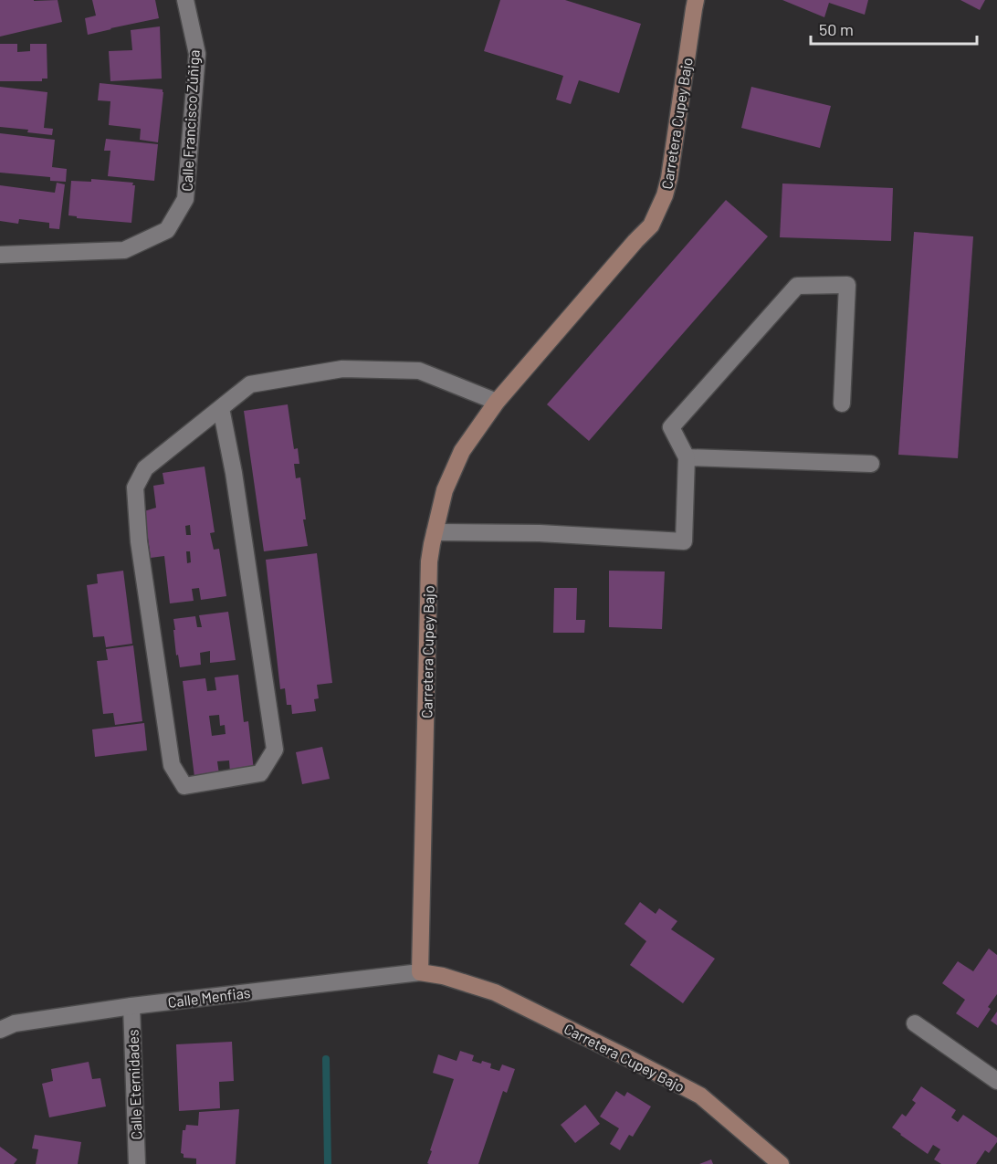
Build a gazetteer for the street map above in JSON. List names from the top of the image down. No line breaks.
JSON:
{"streets":{"street":["Calle Francisco Zúñiga","Carretera Cupey Bajo","Calle Menfias","Calle Eternidades"]},"crossings":[["Carretera Cupey Bajo","Calle Menfias"],["Calle Menfias","Calle Eternidades"]],"scale_bar":"50 m"}
